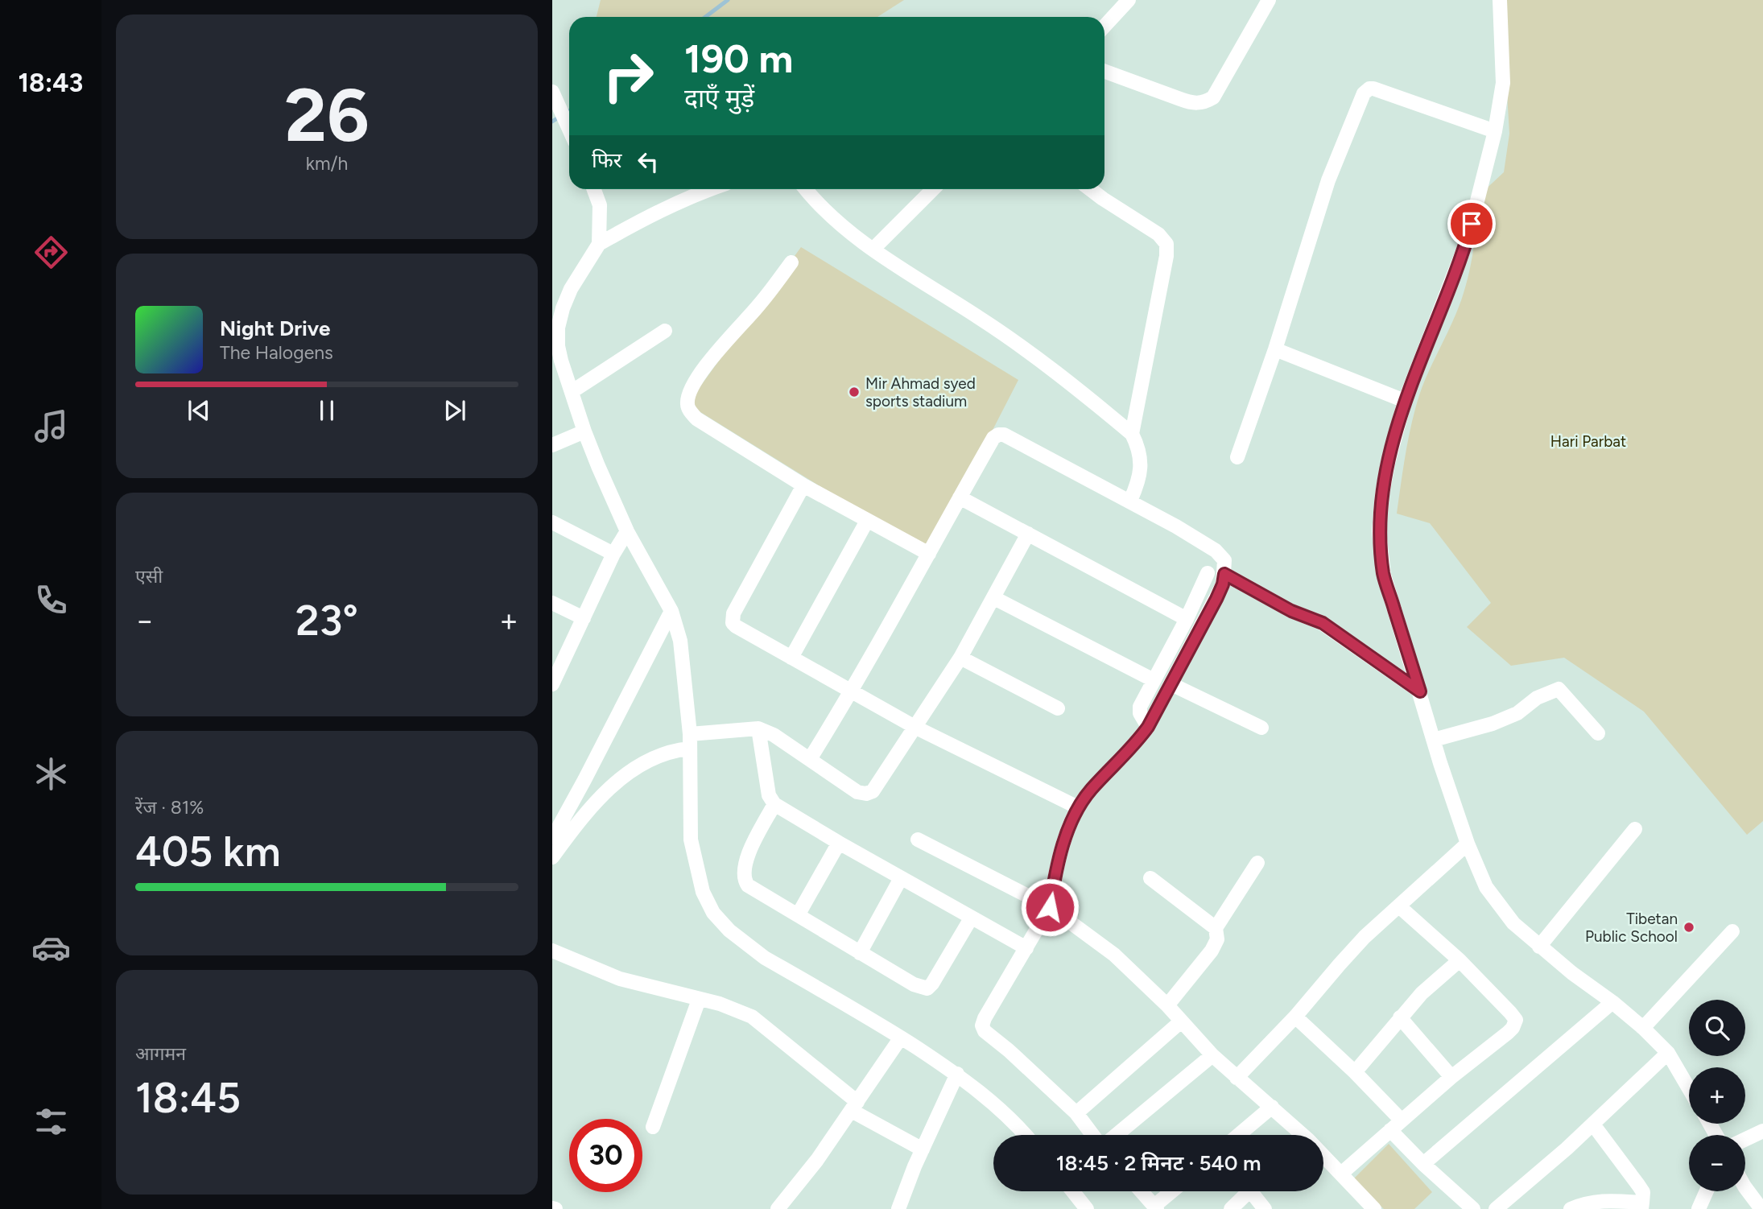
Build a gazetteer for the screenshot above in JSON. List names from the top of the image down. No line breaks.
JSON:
{"parks":["Hari Parbat"],"places":["Mir Ahmad syed sports stadium","Tibetan Public School"],"page":{"tabs":"18:43","tile":[["26","km/h"],"एसी",["रेंज · 81%","405 km"],["आगमन","18:45"]],"turn":["190 m","दाएँ मुड़ें"],"then":"फिर","song":["Night Drive","The Halogens"],"heat":["−","23°","+"],"map_buttons":["+","−"],"limit":"30","trip":"18:45 · 2 मिनट · 540 m"}}
